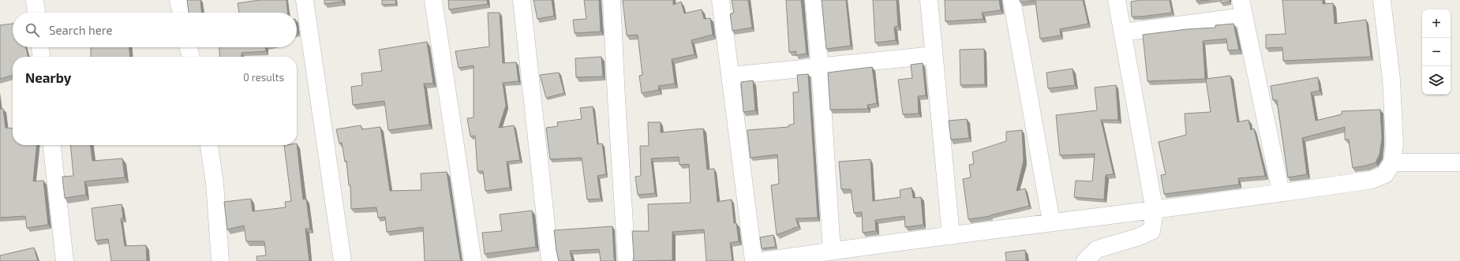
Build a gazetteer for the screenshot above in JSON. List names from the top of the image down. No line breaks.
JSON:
{"page":{"map_buttons":["+","−"],"search":"Search here","heading":["Nearby","0 results"]}}
